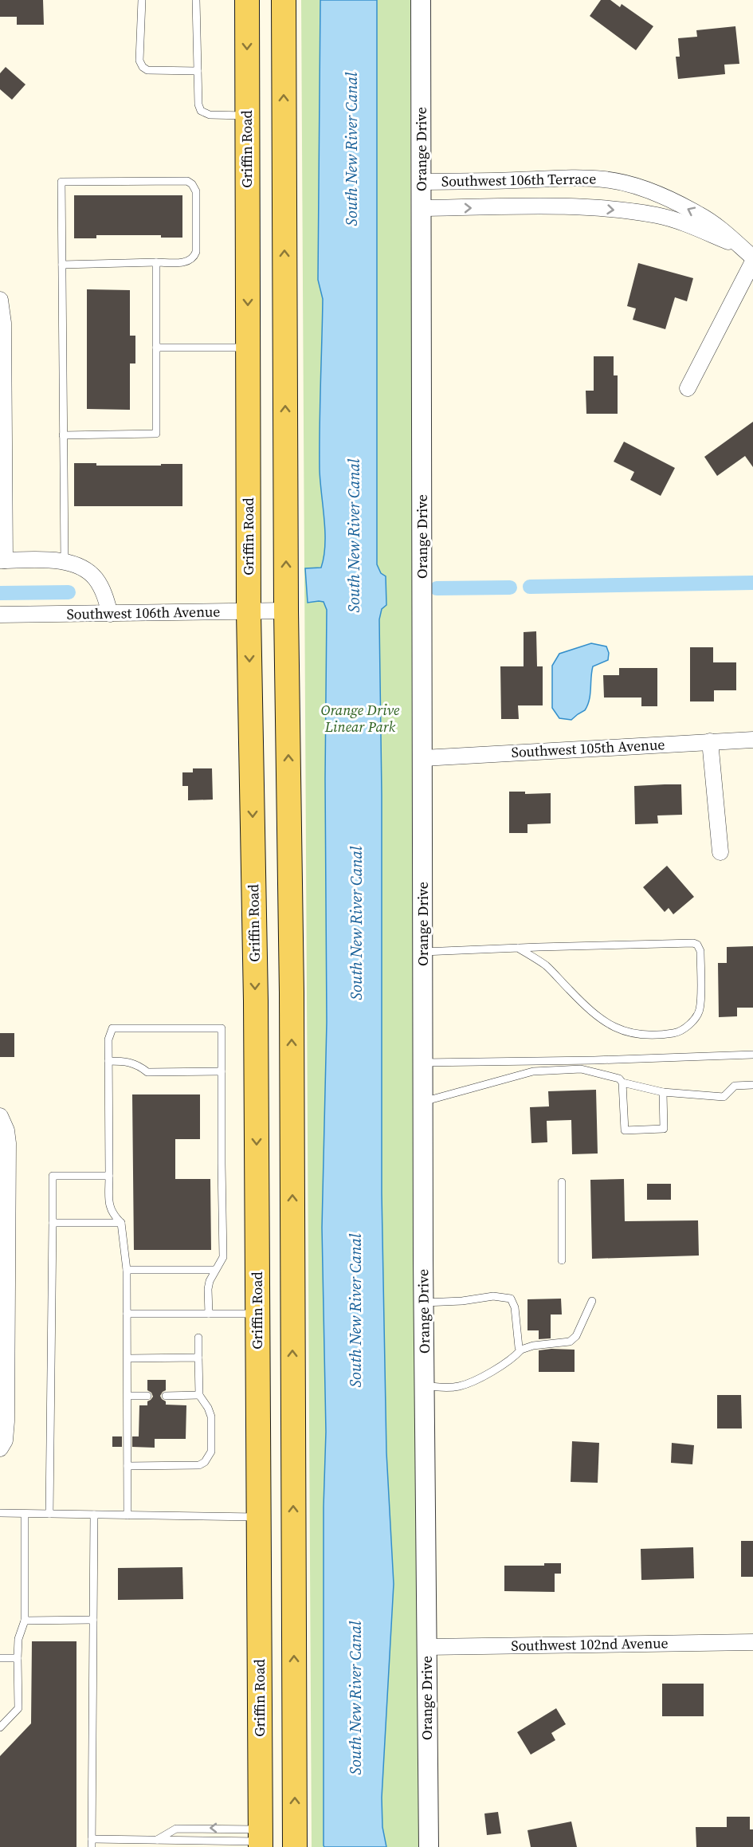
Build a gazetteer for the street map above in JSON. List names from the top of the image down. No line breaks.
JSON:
{"streets":{"main road":["Griffin Road"],"street":["Orange Drive","Southwest 106th Terrace","Southwest 106th Avenue","Southwest 105th Avenue","Southwest 102nd Avenue"]},"crossings":[["Griffin Road","Southwest 106th Avenue"],["Orange Drive","Southwest 106th Terrace"],["Orange Drive","Southwest 105th Avenue"],["Orange Drive","Southwest 102nd Avenue"]],"water":["South New River Canal"],"parks":["Orange Drive Linear Park"]}
